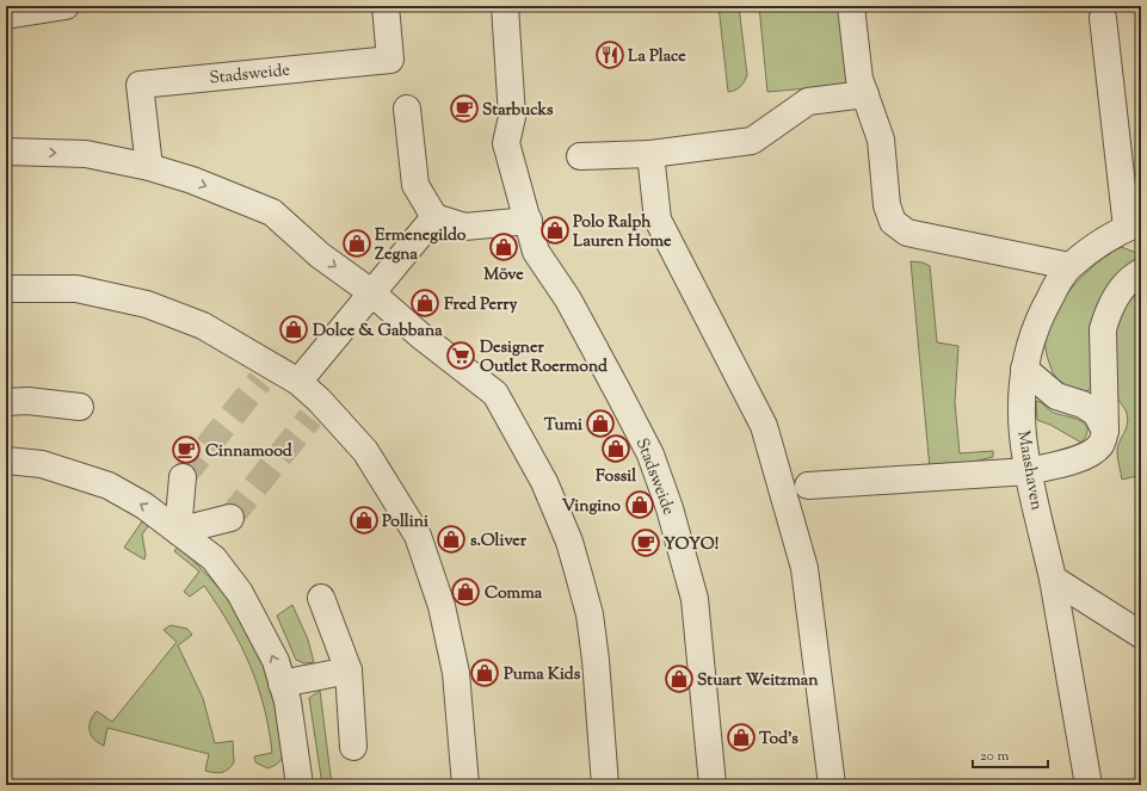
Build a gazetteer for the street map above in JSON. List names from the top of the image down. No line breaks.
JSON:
{"streets":{"street":["Stadsweide","Maashaven"]},"places":{"restaurant":["La Place"],"cafe":["Starbucks","Cinnamood","YOYO!"],"shop":["Polo Ralph Lauren Home","Ermenegildo Zegna","Möve","Fred Perry","Dolce & Gabbana","Tumi","Fossil","Vingino","Pollini","s.Oliver","Comma","Puma Kids","Stuart Weitzman","Tod's"],"supermarket":["Designer Outlet Roermond"]},"scale_bar":"20 m"}
